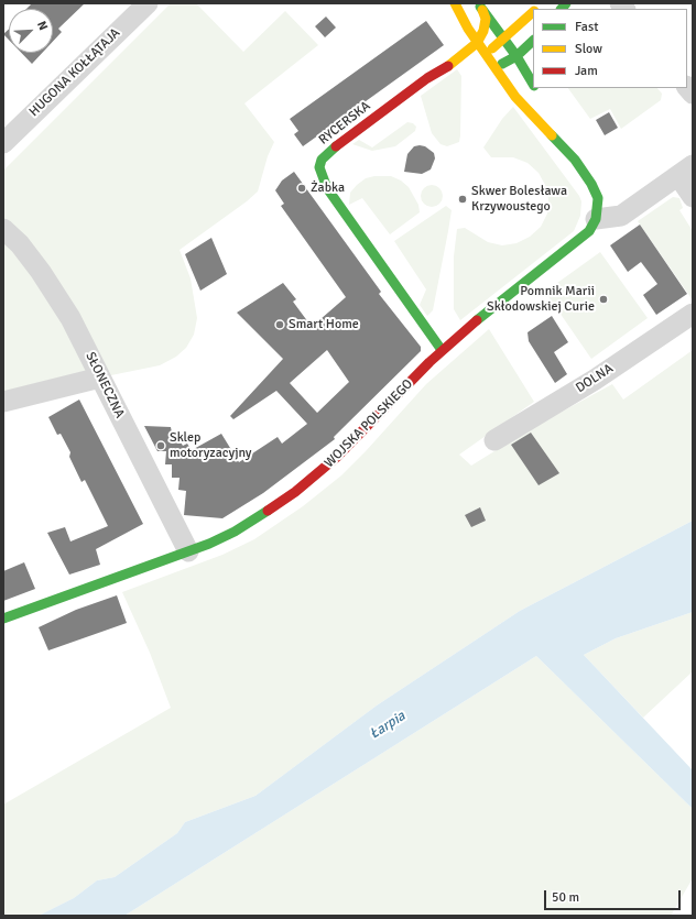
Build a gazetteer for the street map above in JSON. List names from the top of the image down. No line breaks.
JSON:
{"streets":{"street":["HUGONA KOŁŁĄTAJA","RYCERSKA","DOLNA","SŁONECZNA","WOJSKA POLSKIEGO"]},"crossings":[["RYCERSKA","WOJSKA POLSKIEGO"],["SŁONECZNA","WOJSKA POLSKIEGO"]],"water":["Łarpia"],"places":["Żabka","Skwer Bolesława Krzywoustego","Pomnik Marii Skłodowskiej Curie","Smart Home","Sklep motoryzacyjny"],"legend":["Fast","Slow","Jam"],"scale_bar":"50 m","north":"top right"}
